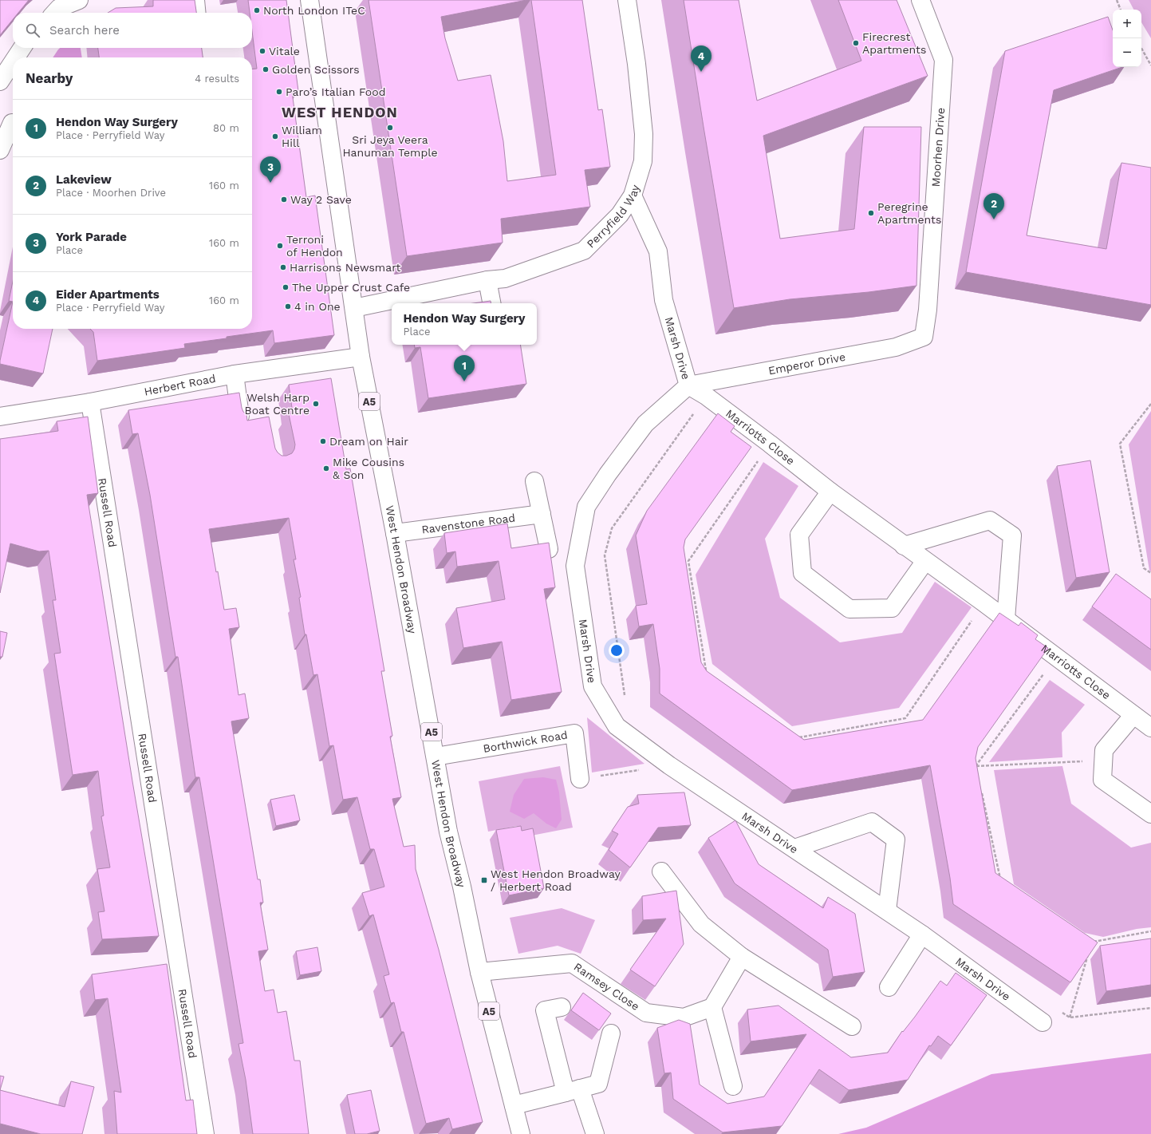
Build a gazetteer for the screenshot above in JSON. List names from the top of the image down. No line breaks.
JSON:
{"streets":{"street":["Moorhen Drive","Perryfield Way","Marsh Drive","Emperor Drive","Herbert Road","A5","Marriotts Close","Russell Road","Ravenstone Road","West Hendon Broadway","Borthwick Road","Ramsey Close"]},"crossings":[["Moorhen Drive","Emperor Drive"],["Perryfield Way","Marsh Drive"],["Perryfield Way","West Hendon Broadway"],["Marsh Drive","Emperor Drive"],["Marsh Drive","Marriotts Close"],["Emperor Drive","Marriotts Close"],["Herbert Road","Russell Road"],["Herbert Road","West Hendon Broadway"],["Ravenstone Road","West Hendon Broadway"],["West Hendon Broadway","Borthwick Road"],["West Hendon Broadway","Ramsey Close"]],"districts":["WEST HENDON"],"places":{"other":["North London ITeC","Firecrest Apartments","Vitale","Golden Scissors","Paro’s Italian Food","Sri Jeya Veera Hanuman Temple","William Hill","Way 2 Save","Peregrine Apartments","Terroni of Hendon","Harrisons Newsmart","The Upper Crust Cafe","4 in One","Welsh Harp Boat Centre","Dream on Hair","Mike Cousins & Son"],"transit":["West Hendon Broadway / Herbert Road"]},"page":{"map_buttons":["+","−"],"search":"Search here","pins":["4","3","2","1"],"heading":["Nearby","4 results"],"list":[{"mark":"1","name":"Hendon Way Surgery","note":"Place · Perryfield Way","value":"80 m"},{"mark":"2","name":"Lakeview","note":"Place · Moorhen Drive","value":"160 m"},{"mark":"3","name":"York Parade","note":"Place","value":"160 m"},{"mark":"4","name":"Eider Apartments","note":"Place · Perryfield Way","value":"160 m"}],"popup":["Hendon Way Surgery","Place"]}}
